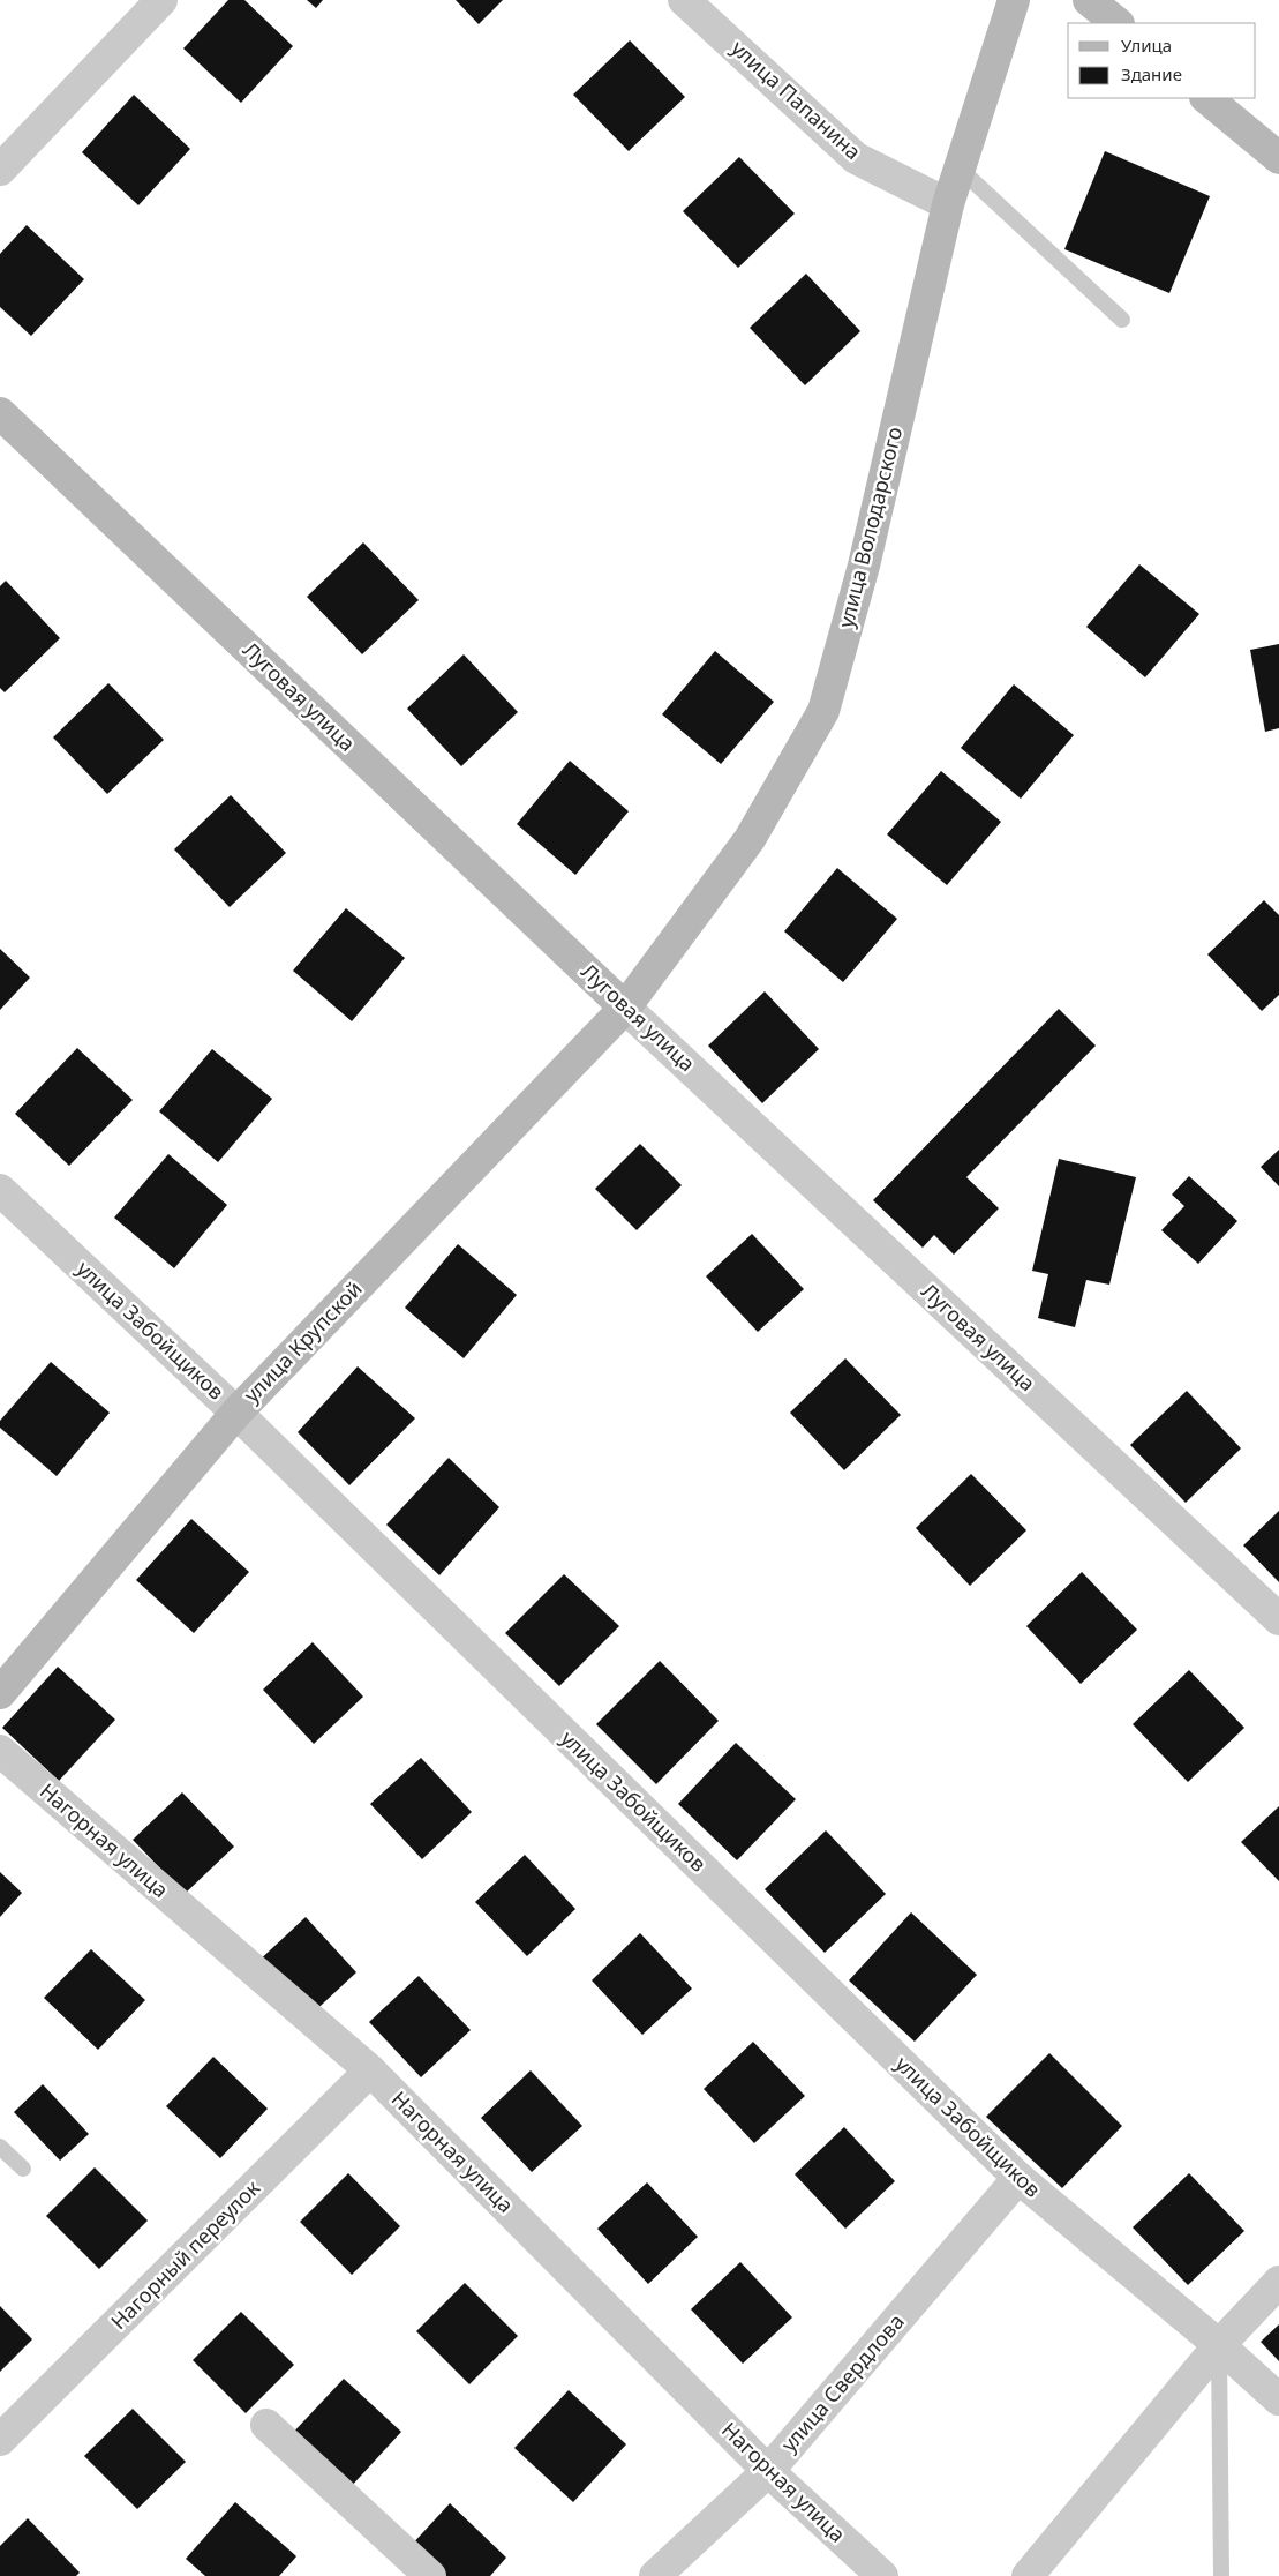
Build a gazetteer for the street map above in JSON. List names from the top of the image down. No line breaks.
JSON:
{"streets":{"main road":["улица Володарского","Луговая улица","улица Крупской"],"street":["улица Папанина","улица Забойщиков","Нагорная улица","Нагорный переулок","улица Свердлова"]},"crossings":[["улица Папанина","улица Володарского"],["улица Володарского","Луговая улица"],["улица Володарского","улица Крупской"],["Луговая улица","улица Крупской"],["улица Забойщиков","улица Крупской"],["улица Забойщиков","улица Свердлова"],["Нагорная улица","Нагорный переулок"],["Нагорная улица","улица Свердлова"]],"legend":["Улица","Здание"]}
